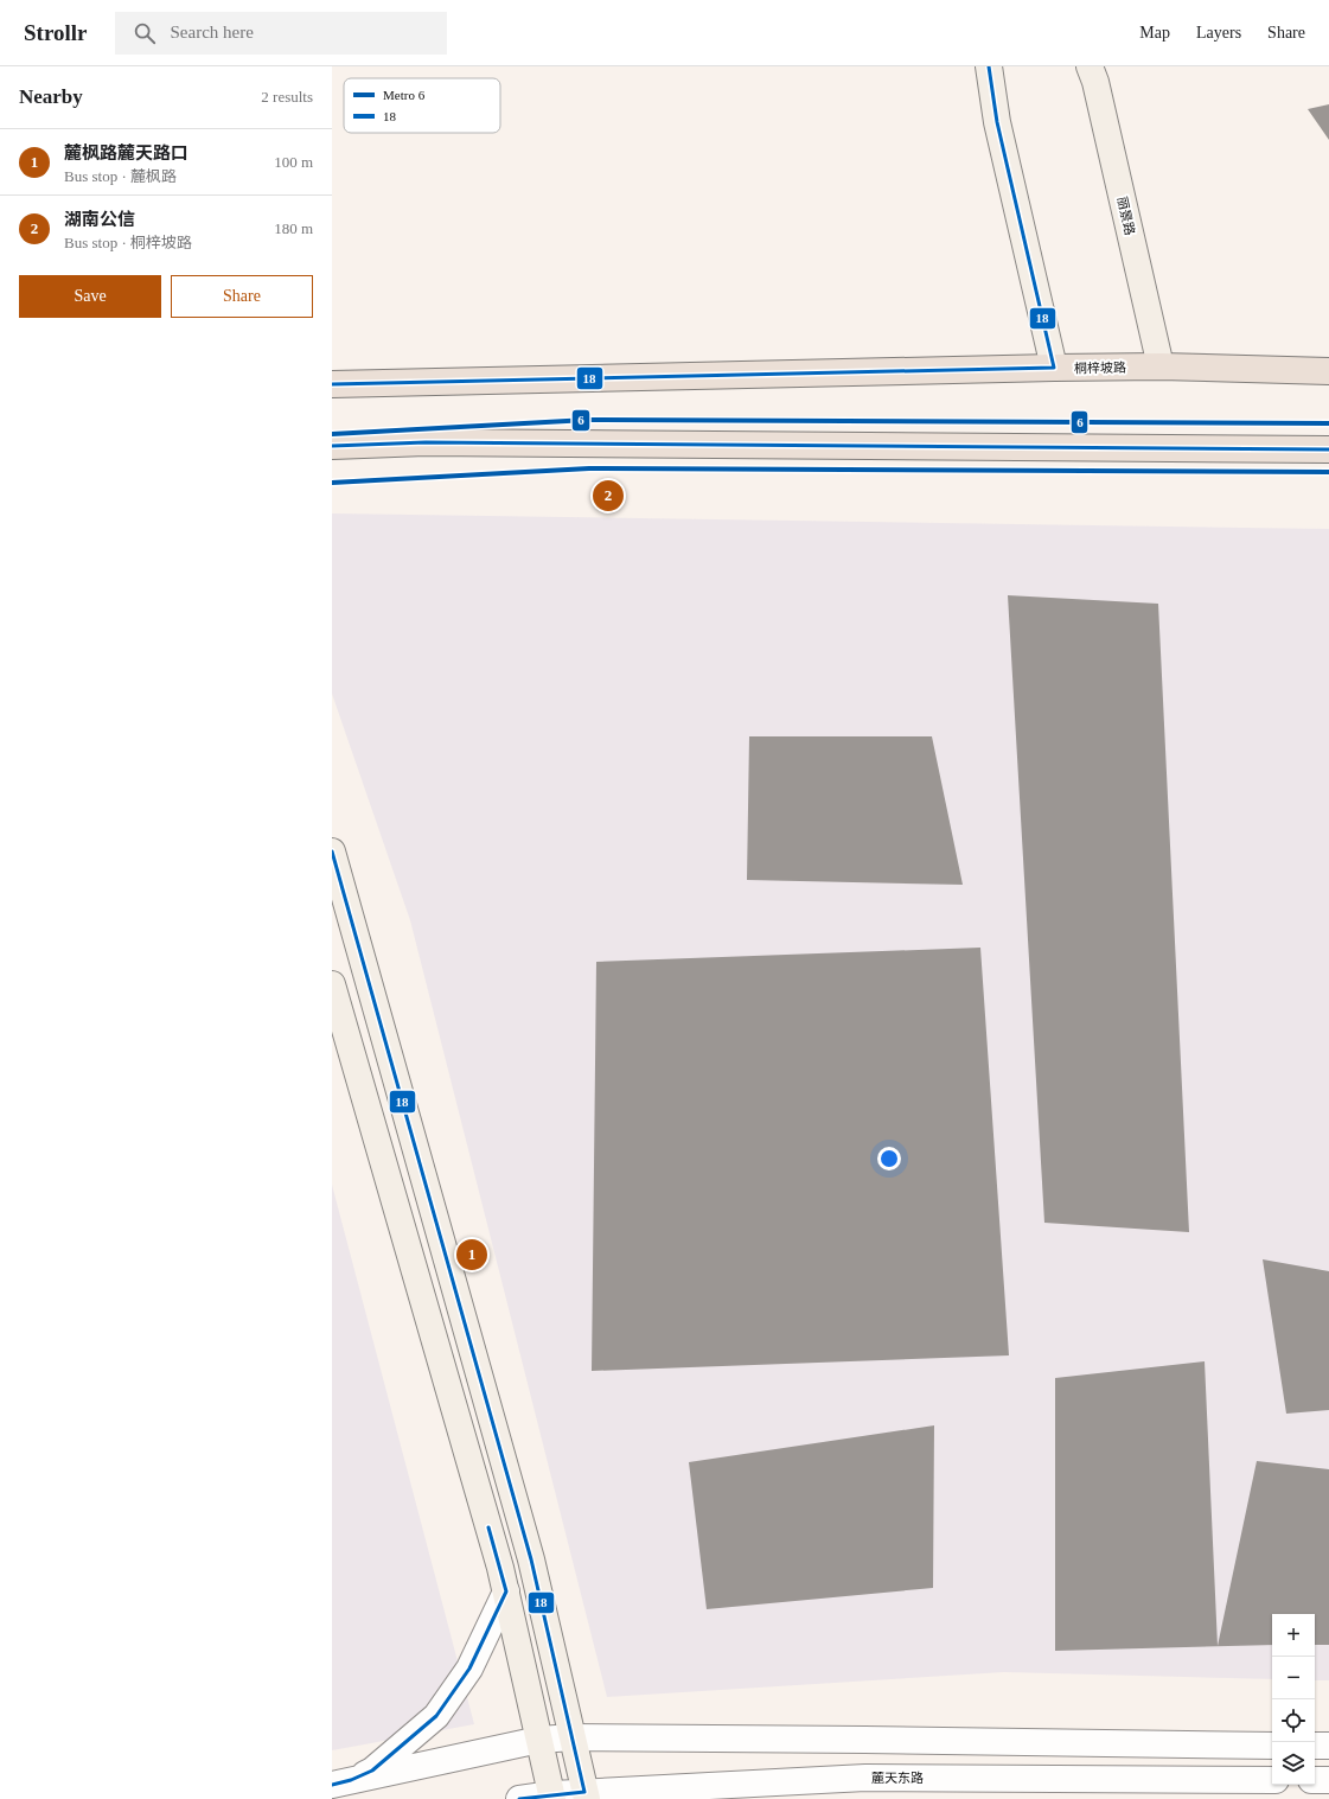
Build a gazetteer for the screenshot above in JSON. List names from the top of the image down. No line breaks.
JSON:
{"streets":{"main road":["丽景路","桐梓坡路"],"street":["麓天东路"]},"crossings":[["丽景路","桐梓坡路"]],"lines":["transit line 18","metro line 6"],"legend":["Metro 6","18"],"page":{"header":"Strollr","search":"Search here","nav":["Map","Layers","Share"],"heading":["Nearby","2 results"],"list":[{"mark":"1","name":"麓枫路麓天路口","note":"Bus stop · 麓枫路","value":"100 m"},{"mark":"2","name":"湖南公信","note":"Bus stop · 桐梓坡路","value":"180 m"}],"buttons":["Save","Share"],"pins":["2","1"],"map_buttons":["+","−"]}}
